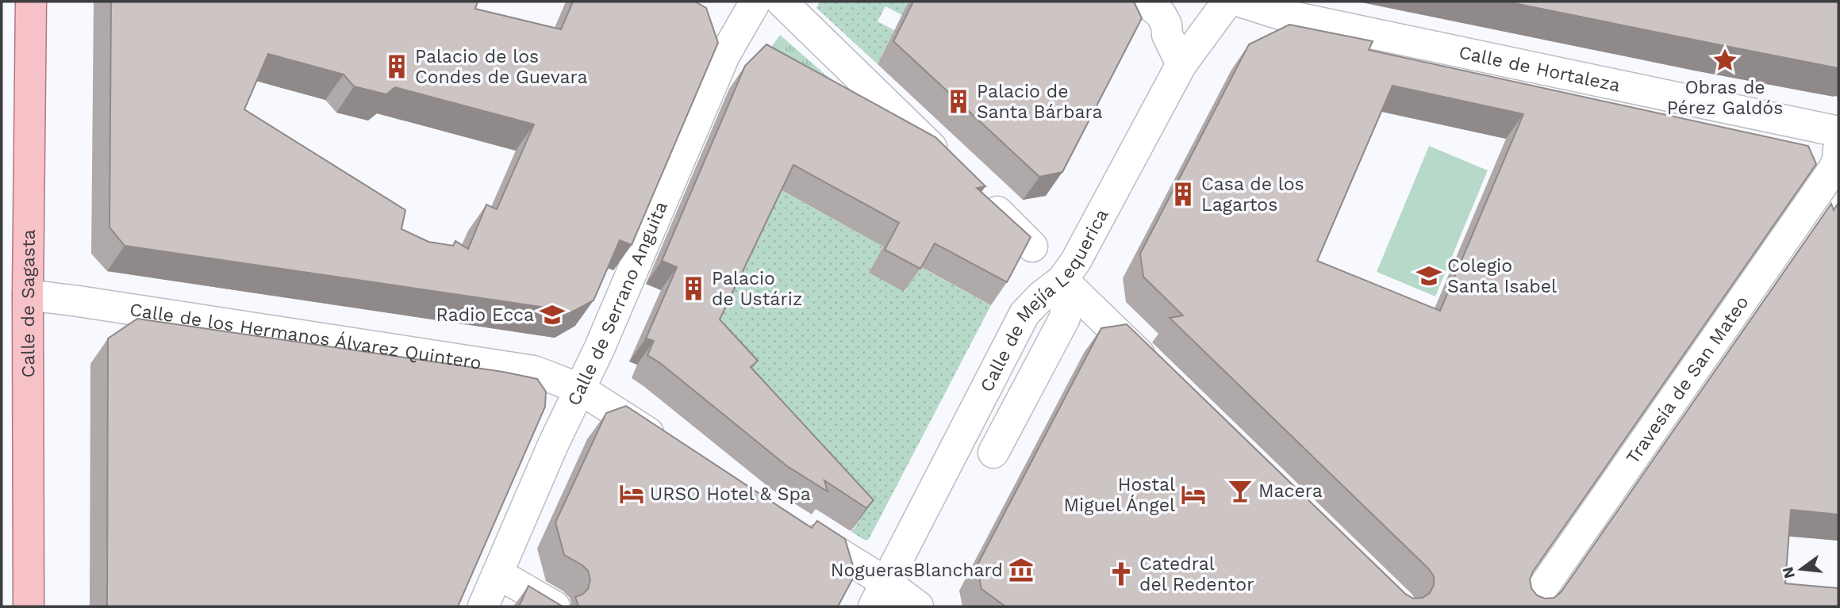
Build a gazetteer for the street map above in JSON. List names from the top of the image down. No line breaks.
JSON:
{"streets":{"main road":["Calle de Sagasta"],"street":["Calle de Hortaleza","Calle de Mejía Lequerica","Calle de Serrano Anguita","Calle de los Hermanos Álvarez Quintero","Travesía de San Mateo"]},"crossings":[["Calle de Serrano Anguita","Calle de los Hermanos Álvarez Quintero"],["Calle de Sagasta","Calle de los Hermanos Álvarez Quintero"]],"places":{"place":["Obras de Pérez Galdós"],"building":["Palacio de los Condes de Guevara","Palacio de Santa Bárbara","Casa de los Lagartos","Palacio de Ustáriz"],"school or university":["Colegio Santa Isabel","Radio Ecca"],"bar":["Macera"],"hotel":["URSO Hotel & Spa","Hostal Miguel Ángel"],"museum":["NoguerasBlanchard"],"church":["Catedral del Redentor"]},"north":"left"}
